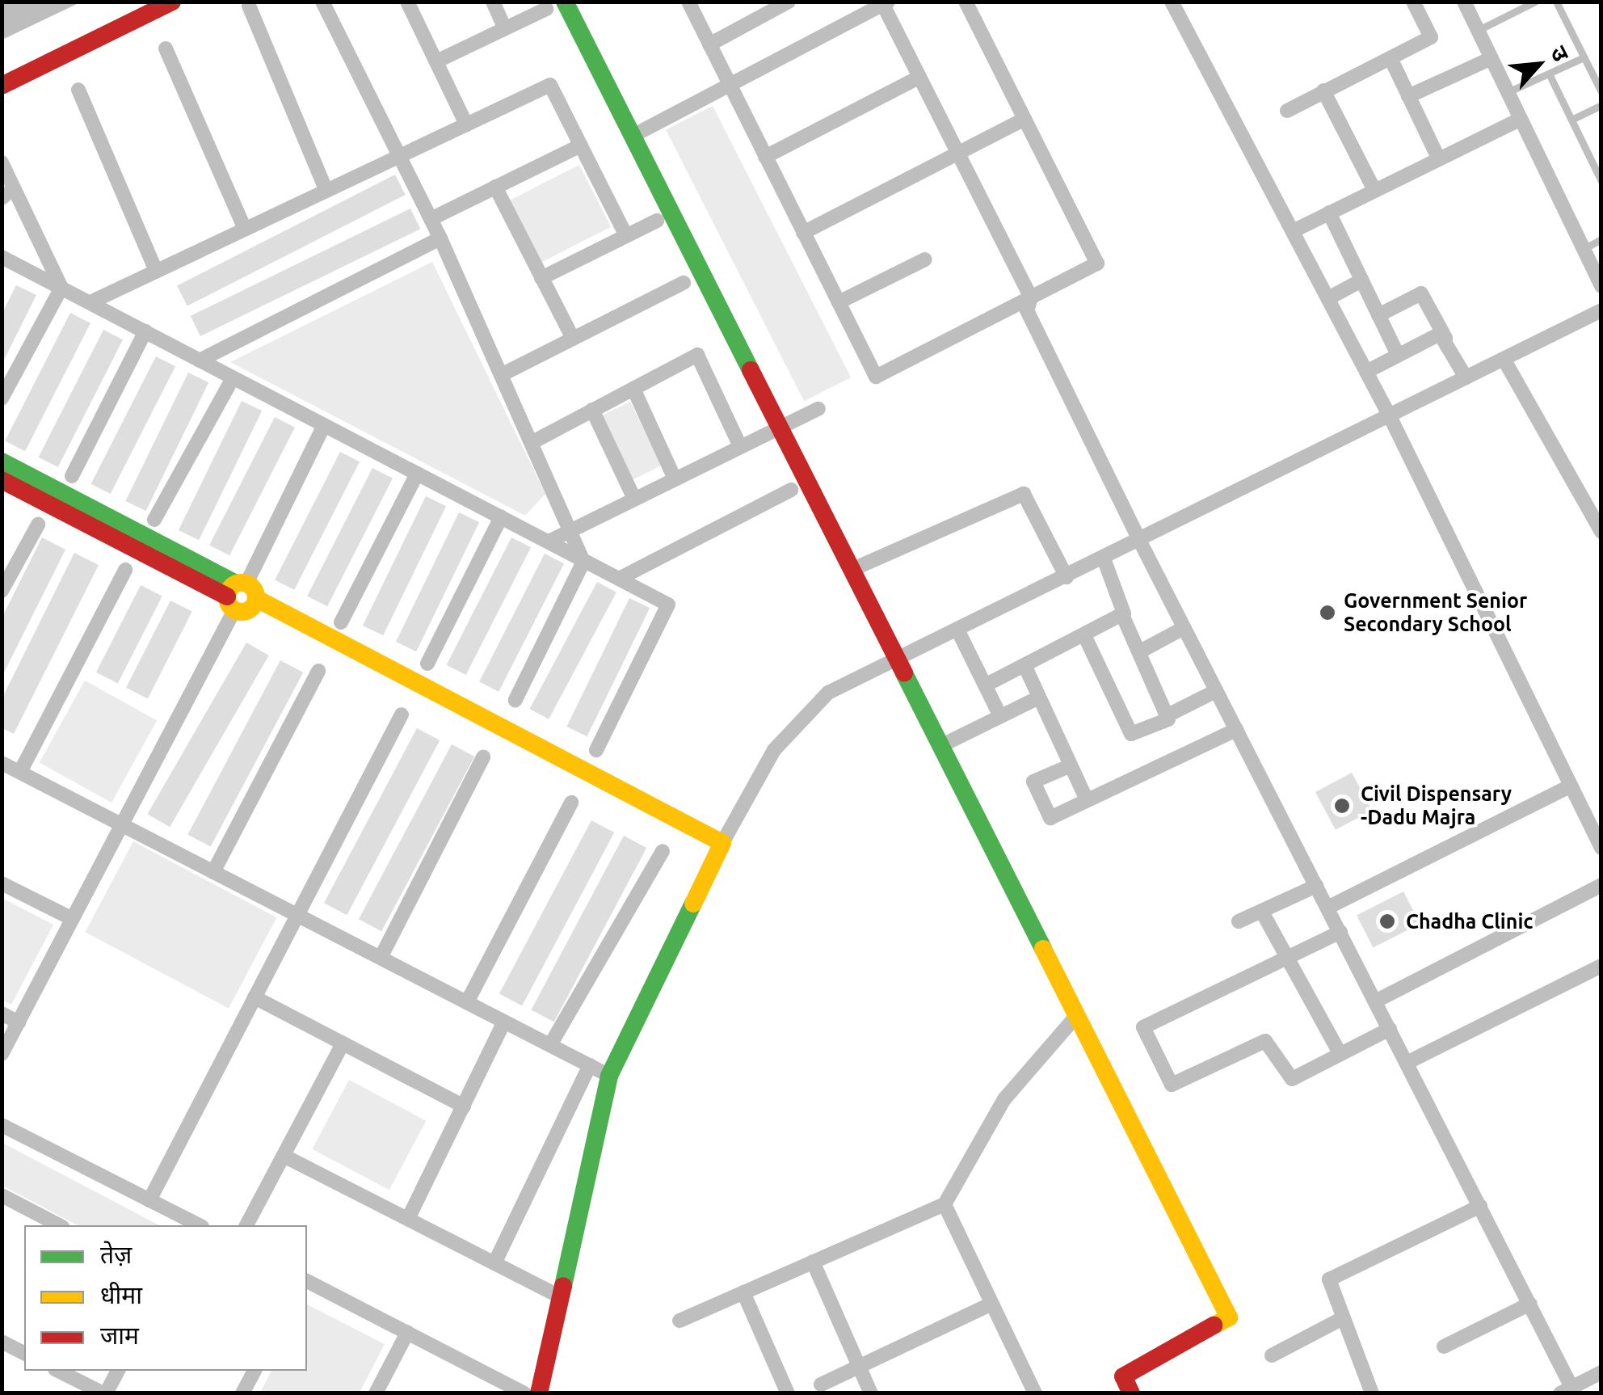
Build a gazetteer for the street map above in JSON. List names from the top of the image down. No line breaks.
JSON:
{"places":["Government Senior Secondary School","Civil Dispensary -Dadu Majra","Chadha Clinic"],"legend":["तेज़","धीमा","जाम"],"north":"top right"}
